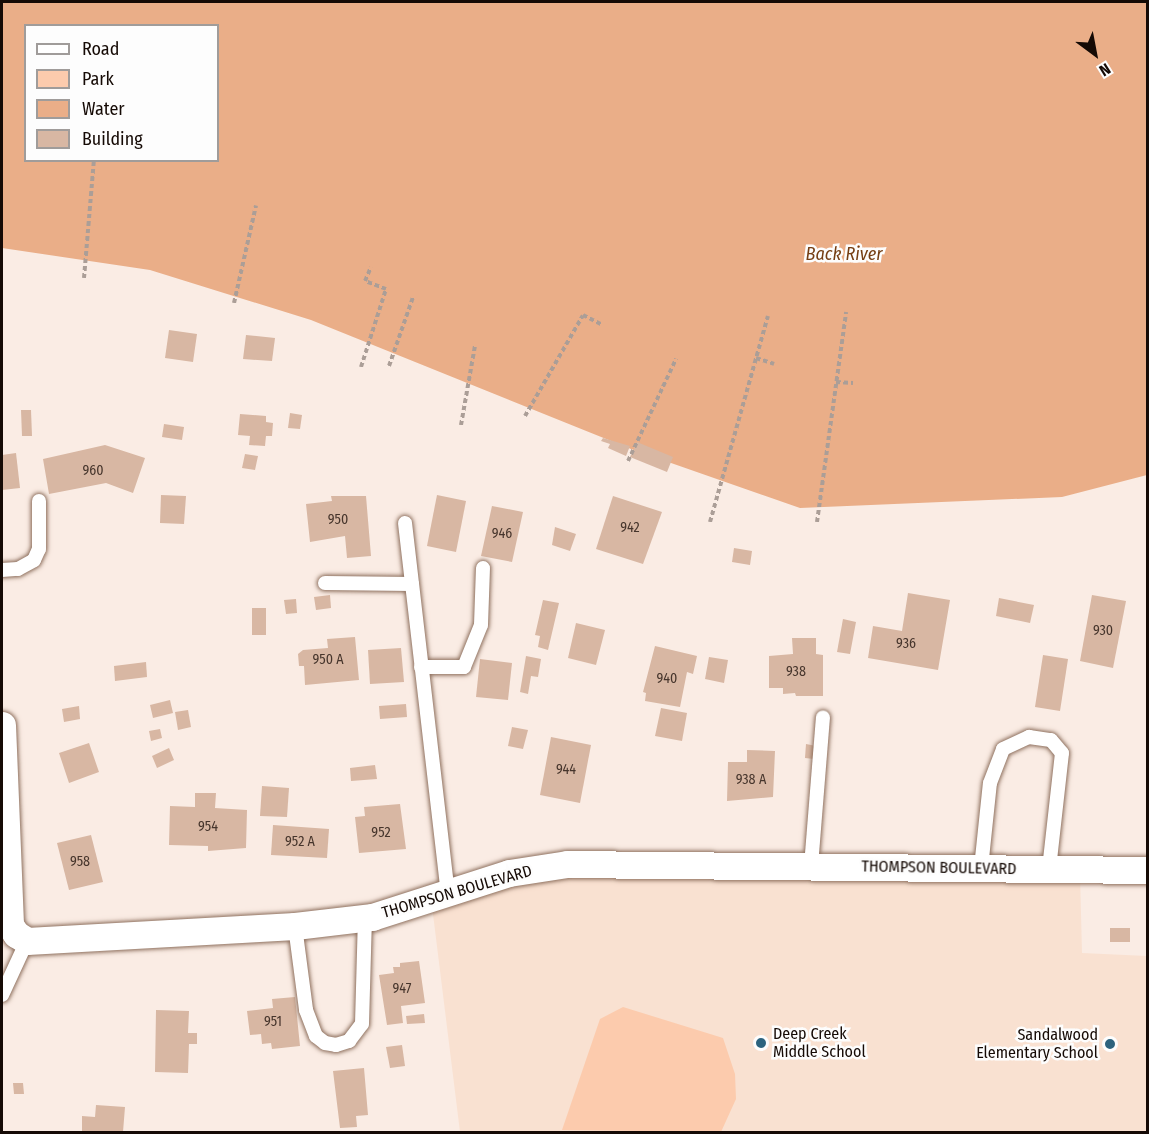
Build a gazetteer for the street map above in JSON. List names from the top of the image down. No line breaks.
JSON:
{"streets":{"street":["THOMPSON BOULEVARD"]},"water":["Back River"],"places":["Deep Creek Middle School","Sandalwood Elementary School"],"house_numbers":["960","950","942","946","930","936","950 A","938","940","944","938 A","954","952","952 A","958","947","951"],"legend":["Road","Park","Water","Building"],"north":"bottom right"}
